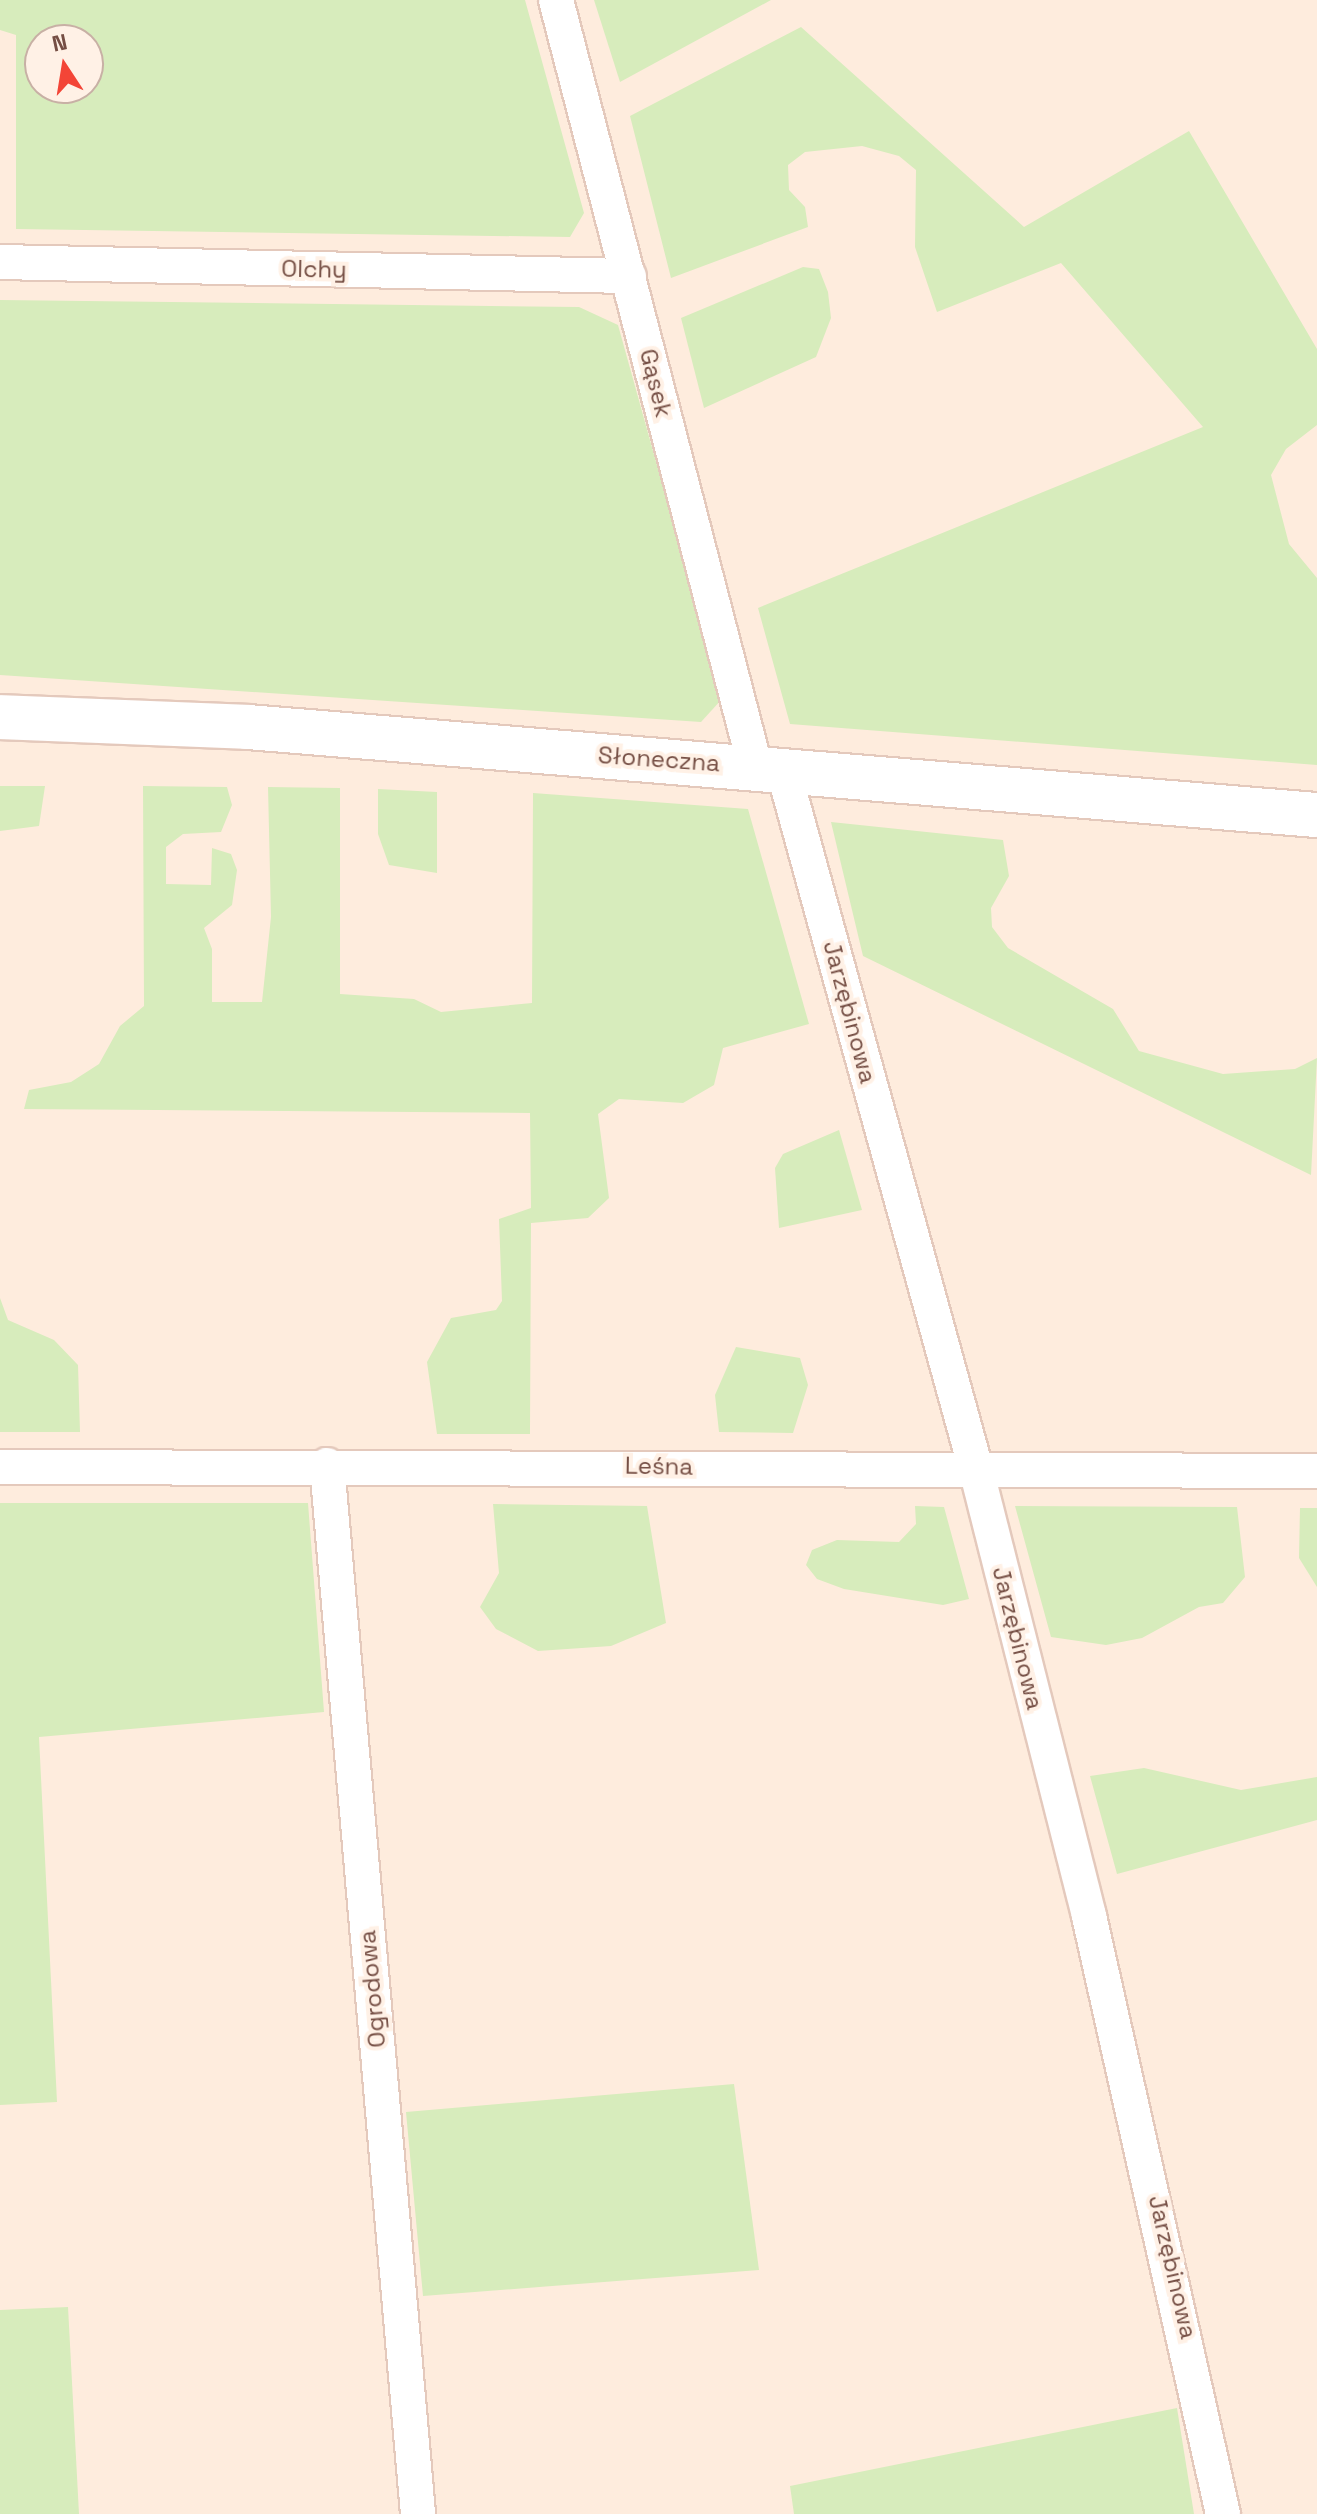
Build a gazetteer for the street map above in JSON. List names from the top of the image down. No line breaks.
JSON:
{"streets":{"main road":["Słoneczna"],"street":["Olchy","Gąsek","Jarzębinowa","Leśna","Ogrodowa"]},"crossings":[["Olchy","Gąsek"],["Gąsek","Słoneczna"],["Gąsek","Jarzębinowa"],["Słoneczna","Jarzębinowa"],["Jarzębinowa","Leśna"],["Leśna","Ogrodowa"]],"north":"top"}
